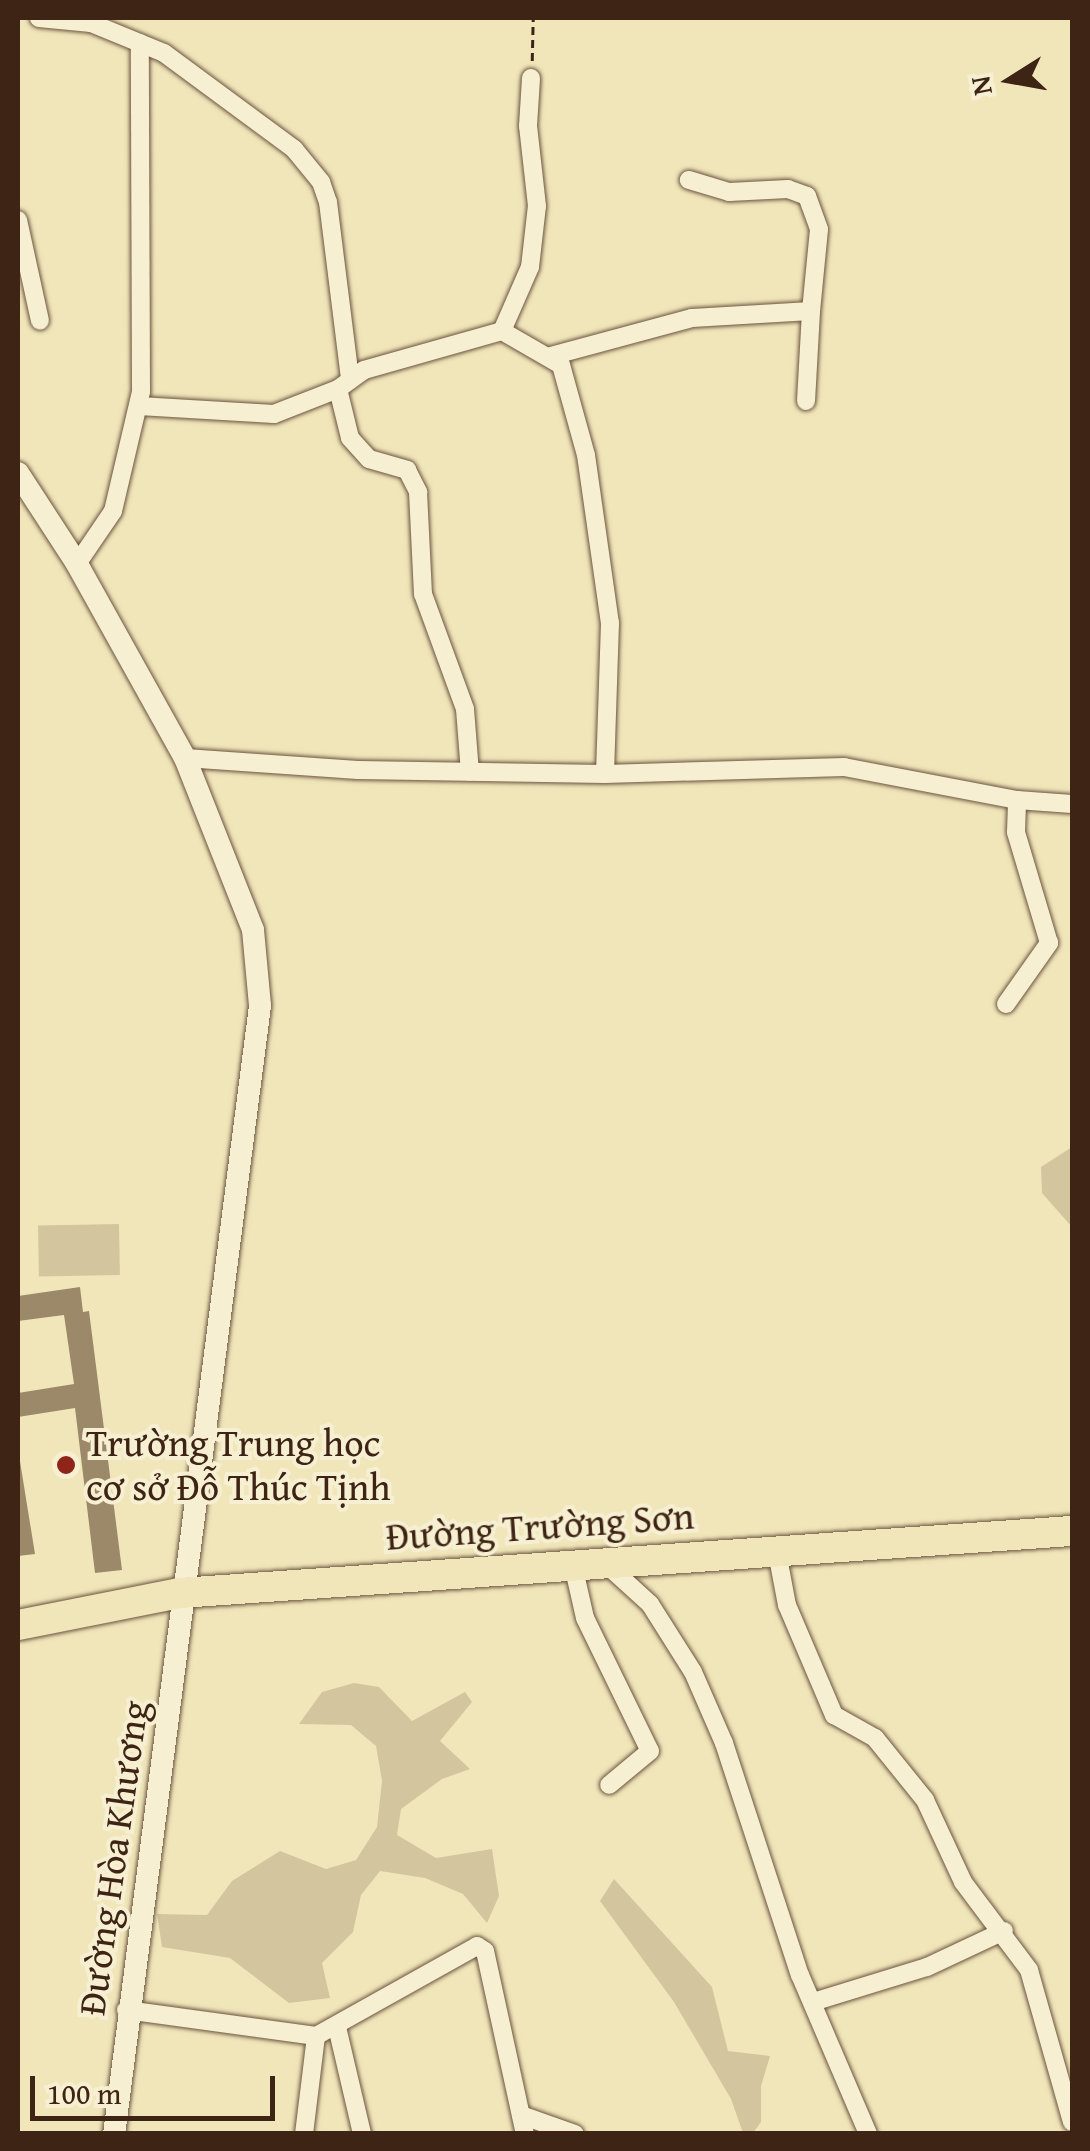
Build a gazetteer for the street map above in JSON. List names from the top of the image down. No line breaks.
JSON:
{"streets":{"highway":["Đường Trường Sơn"],"street":["Đường Hòa Khương"]},"crossings":[["Đường Trường Sơn","Đường Hòa Khương"]],"places":["Trường Trung học cơ sở Đỗ Thúc Tịnh"],"scale_bar":"100 m","north":"left"}
